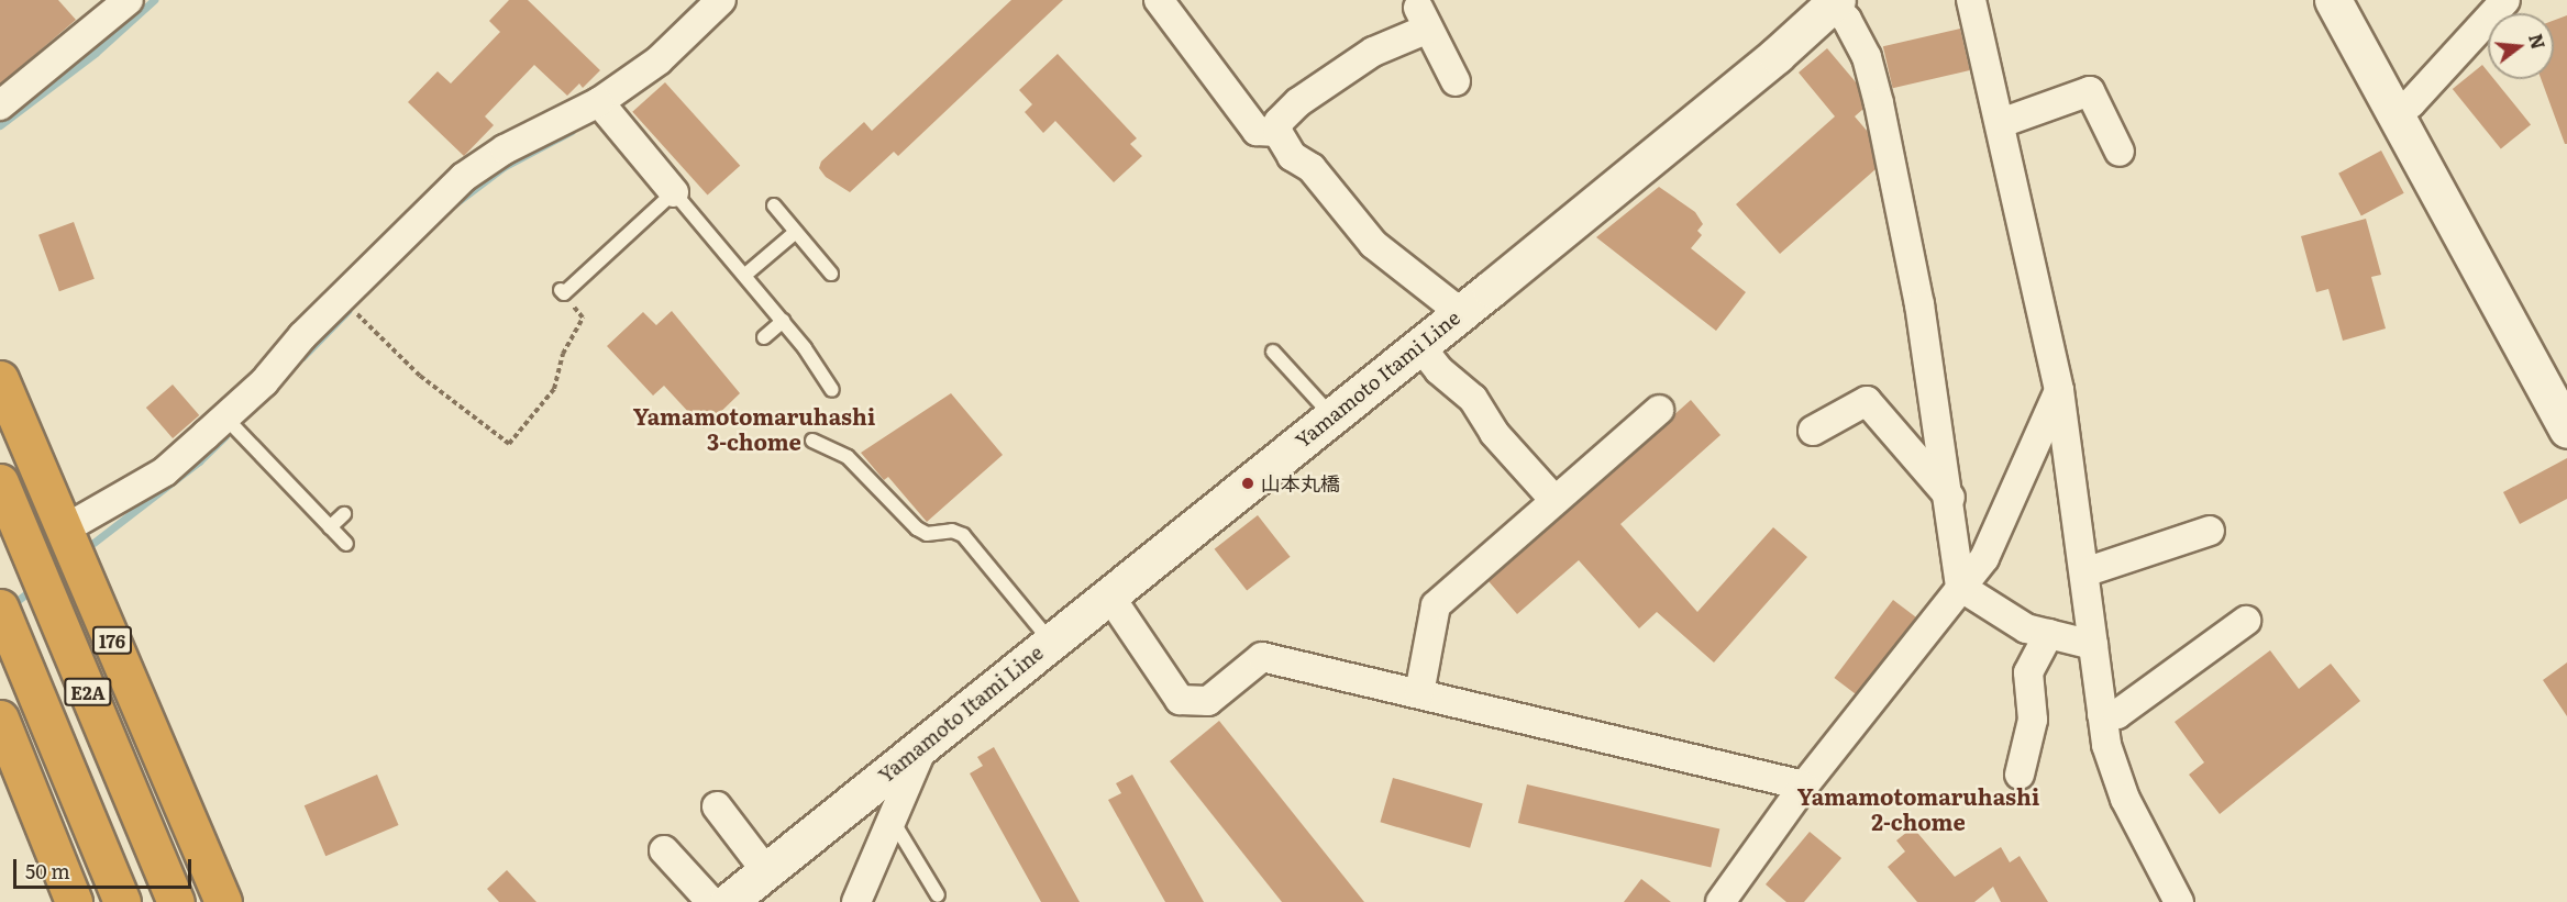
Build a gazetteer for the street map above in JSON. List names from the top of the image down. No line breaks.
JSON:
{"streets":{"highway":["176","E2A"],"main road":["Yamamoto Itami Line"]},"districts":["Yamamotomaruhashi 3-chome","Yamamotomaruhashi 2-chome"],"places":["山本丸橋"],"scale_bar":"50 m","north":"right"}
